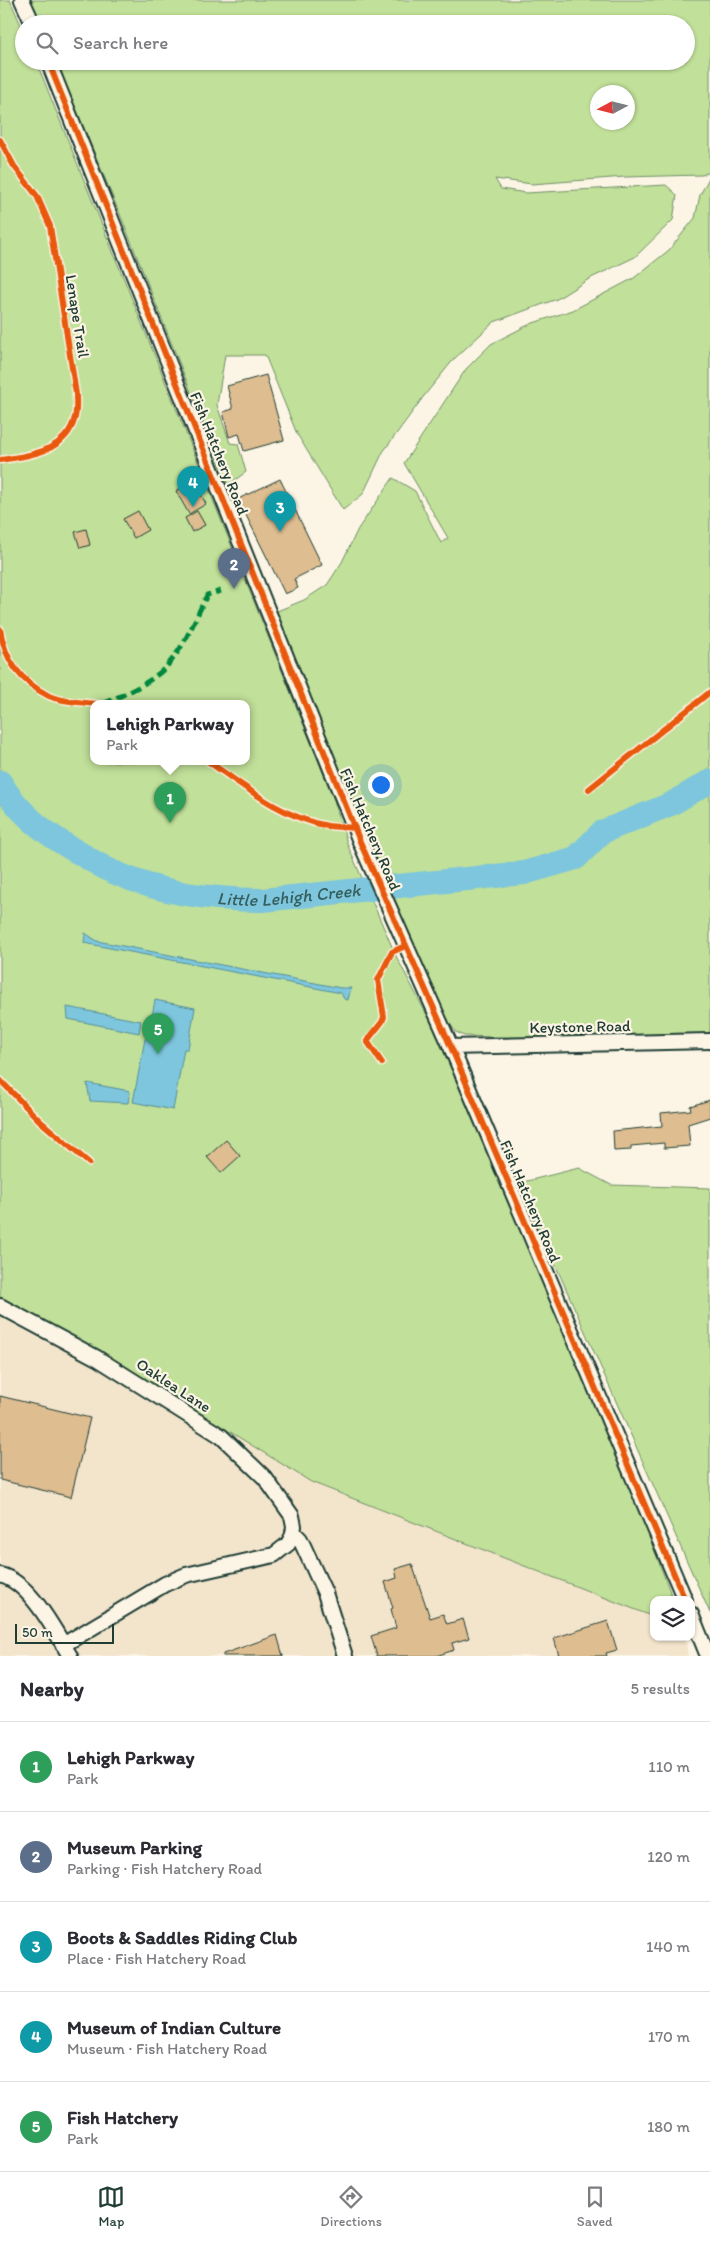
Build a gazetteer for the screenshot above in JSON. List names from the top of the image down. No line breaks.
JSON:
{"streets":{"street":["Fish Hatchery Road","Keystone Road","Oaklea Lane"],"cycle path":["Lenape Trail"]},"crossings":[["Fish Hatchery Road","Keystone Road"]],"water":["Little Lehigh Creek"],"scale_bar":"50 m","north":"left","page":{"search":"Search here","pins":["4","3","2","1","5"],"popup":["Lehigh Parkway","Park"],"scale":"50 m","heading":["Nearby","5 results"],"list":[{"mark":"1","name":"Lehigh Parkway","note":"Park","value":"110 m"},{"mark":"2","name":"Museum Parking","note":"Parking · Fish Hatchery Road","value":"120 m"},{"mark":"3","name":"Boots & Saddles Riding Club","note":"Place · Fish Hatchery Road","value":"140 m"},{"mark":"4","name":"Museum of Indian Culture","note":"Museum · Fish Hatchery Road","value":"170 m"},{"mark":"5","name":"Fish Hatchery","note":"Park","value":"180 m"}],"nav":["Map","Directions","Saved"]}}
